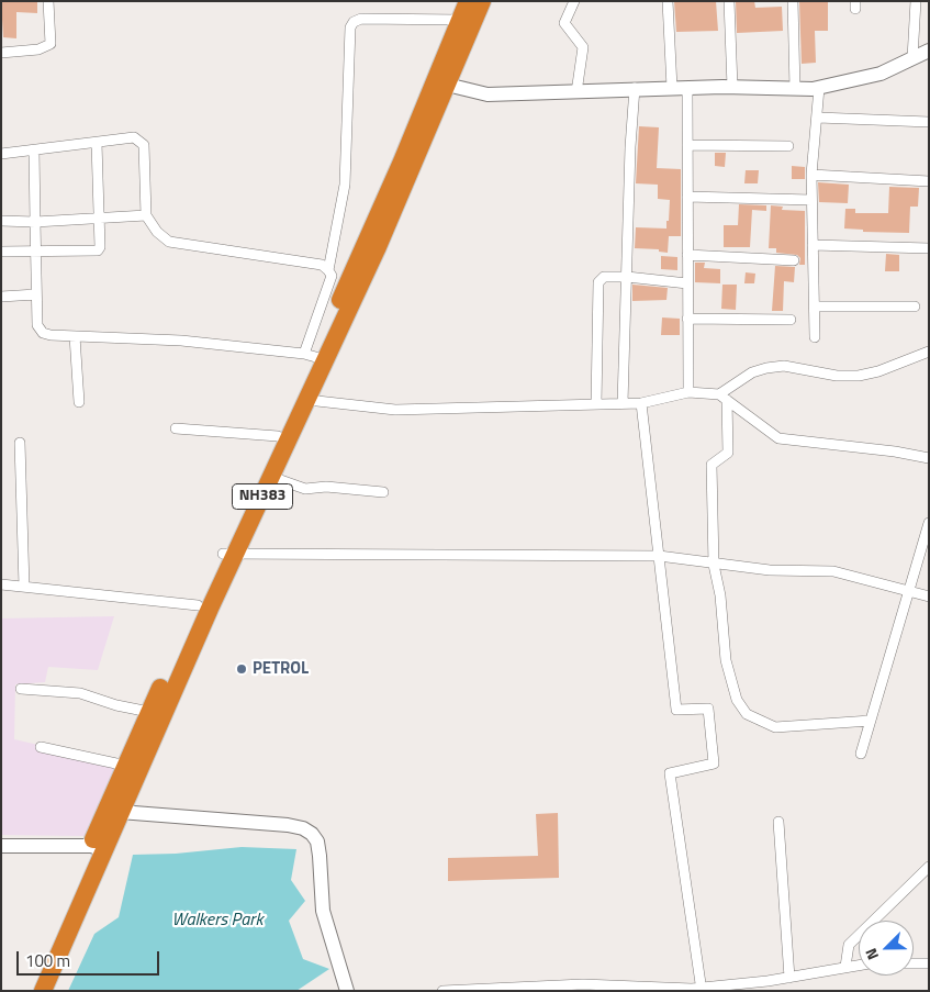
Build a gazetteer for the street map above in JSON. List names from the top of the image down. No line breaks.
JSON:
{"streets":{"highway":["NH383"]},"water":["Walkers Park"],"places":["PETROL"],"scale_bar":"100 m","north":"bottom left"}
